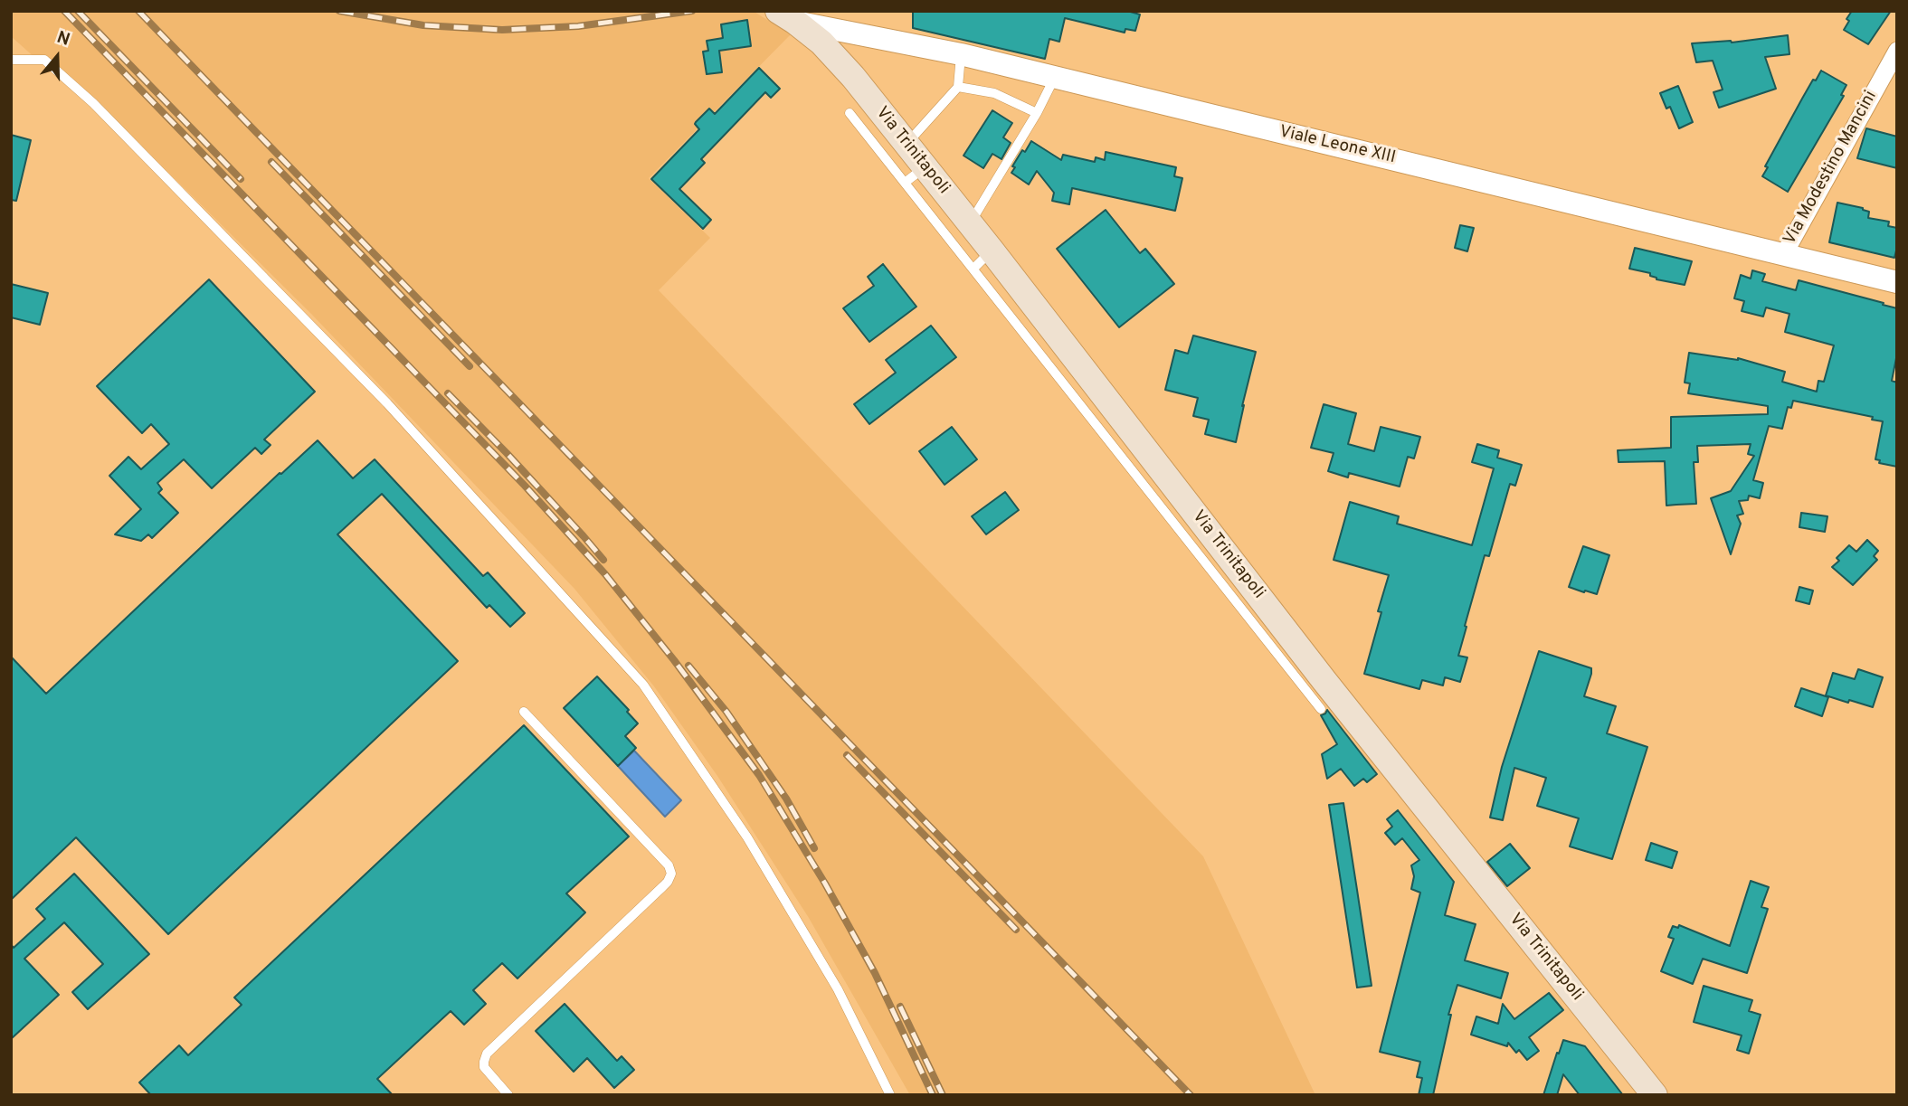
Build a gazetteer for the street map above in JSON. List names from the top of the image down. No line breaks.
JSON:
{"streets":{"main road":["Via Trinitapoli"],"street":["Viale Leone XIII","Via Modestino Mancini"]},"crossings":[["Viale Leone XIII","Via Trinitapoli"],["Viale Leone XIII","Via Modestino Mancini"]],"north":"top"}
